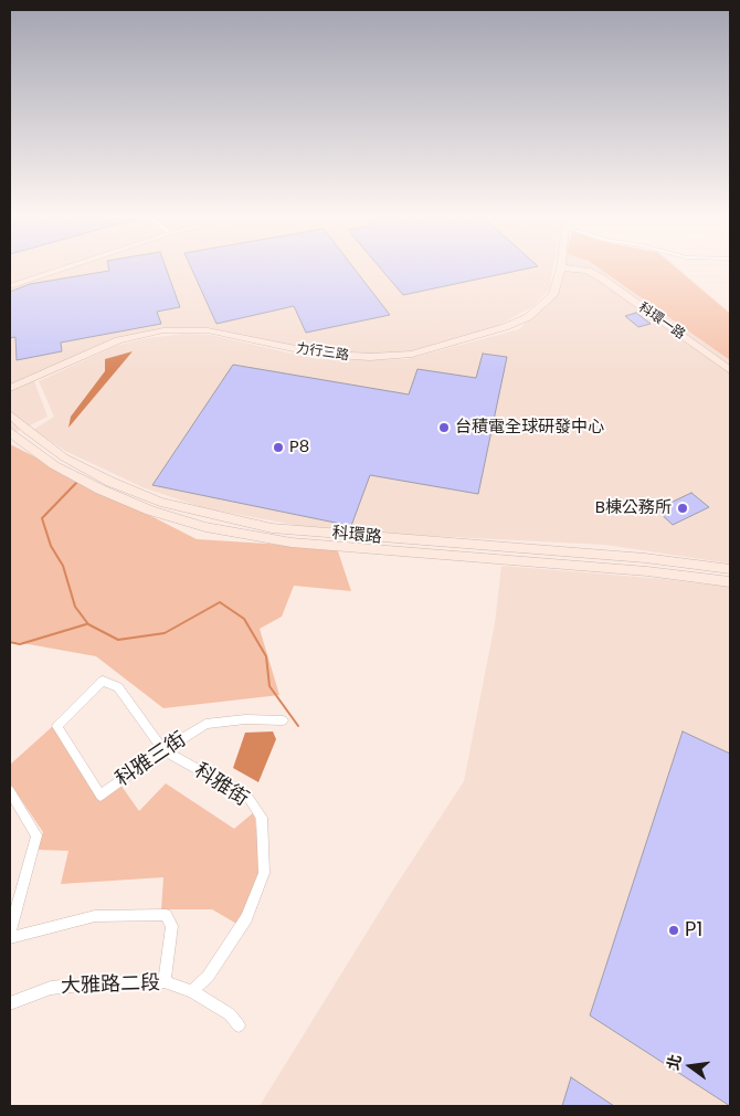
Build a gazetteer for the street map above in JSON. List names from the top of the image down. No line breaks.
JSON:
{"streets":{"street":["科環一路","力行三路","科環路","科雅三街","科雅街","大雅路二段"]},"crossings":[["科雅三街","科雅街"],["科雅街","大雅路二段"]],"places":["台積電全球研發中心","P8","B棟公務所","P1"],"north":"left"}
